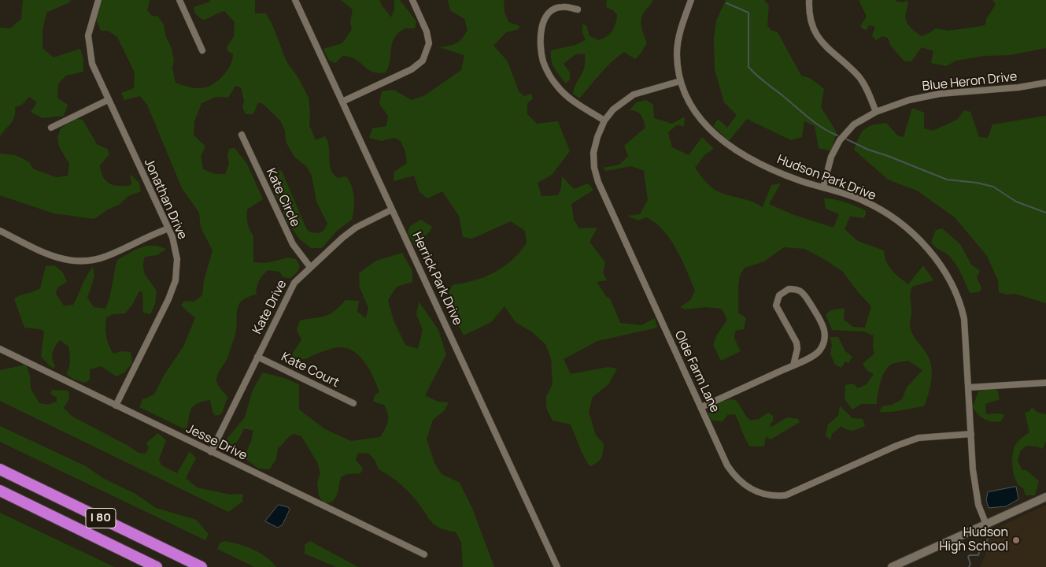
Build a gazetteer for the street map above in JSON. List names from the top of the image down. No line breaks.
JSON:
{"streets":{"highway":["I 80"],"street":["Blue Heron Drive","Hudson Park Drive","Kate Circle","Jonathan Drive","Herrick Park Drive","Kate Drive","Kate Court","Olde Farm Lane","Jesse Drive"]},"crossings":[["Blue Heron Drive","Hudson Park Drive"],["Hudson Park Drive","Olde Farm Lane"],["Kate Circle","Kate Drive"],["Jonathan Drive","Jesse Drive"],["Herrick Park Drive","Kate Drive"],["Kate Drive","Kate Court"],["Kate Drive","Jesse Drive"]],"places":["Hudson High School"]}
